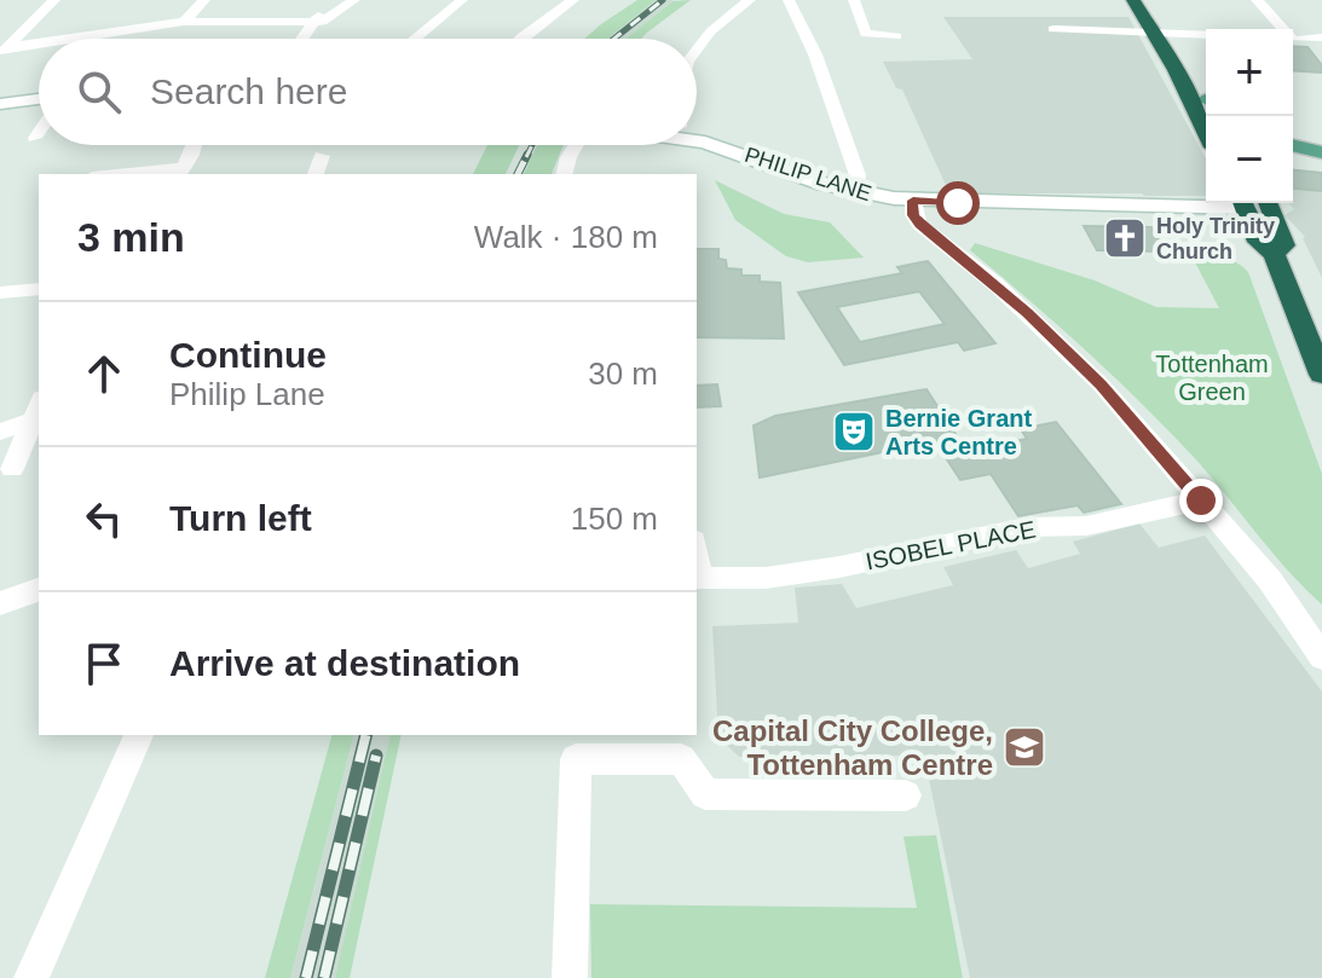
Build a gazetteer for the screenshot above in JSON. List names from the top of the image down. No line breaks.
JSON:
{"streets":{"main road":["PHILIP LANE"],"street":["ISOBEL PLACE"]},"parks":["Tottenham Green"],"places":{"church":["Holy Trinity Church"],"theatre":["Bernie Grant Arts Centre"],"school or university":["Capital City College, Tottenham Centre"]},"page":{"map_buttons":["+","−"],"search":"Search here","heading":["3 min","Walk · 180 m"],"list":[["Continue","Philip Lane","30 m"],["Turn left","150 m"],"Arrive at destination"]}}
